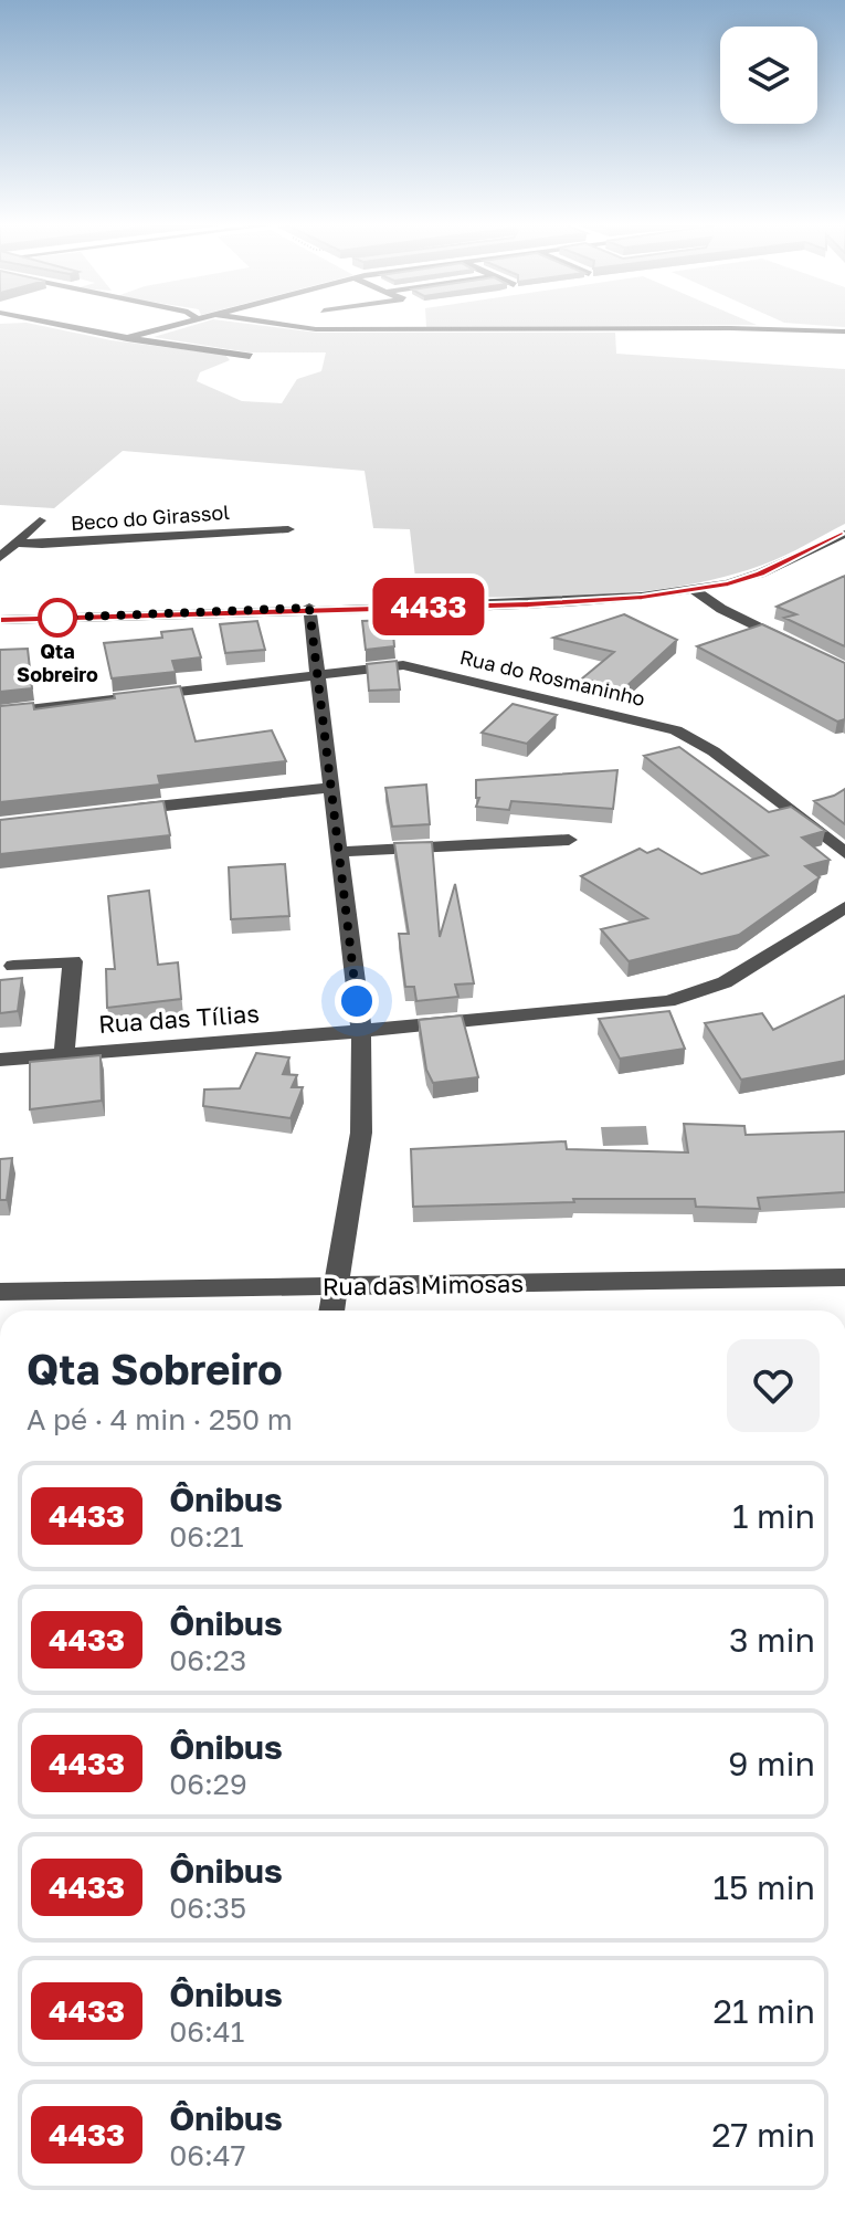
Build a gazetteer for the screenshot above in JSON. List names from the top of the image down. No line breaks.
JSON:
{"streets":{"street":["Beco do Girassol","Rua do Rosmaninho","Rua das Tílias","Rua das Mimosas"]},"places":["Qta Sobreiro"],"lines":["bus line 4433"],"page":{"on_map":"4433","heading":["Qta Sobreiro","A pé · 4 min · 250 m"],"list":[{"mark":"4433","name":"Ônibus","note":"06:21","value":"1 min"},{"mark":"4433","name":"Ônibus","note":"06:23","value":"3 min"},{"mark":"4433","name":"Ônibus","note":"06:29","value":"9 min"},{"mark":"4433","name":"Ônibus","note":"06:35","value":"15 min"},{"mark":"4433","name":"Ônibus","note":"06:41","value":"21 min"},{"mark":"4433","name":"Ônibus","note":"06:47","value":"27 min"}]}}
